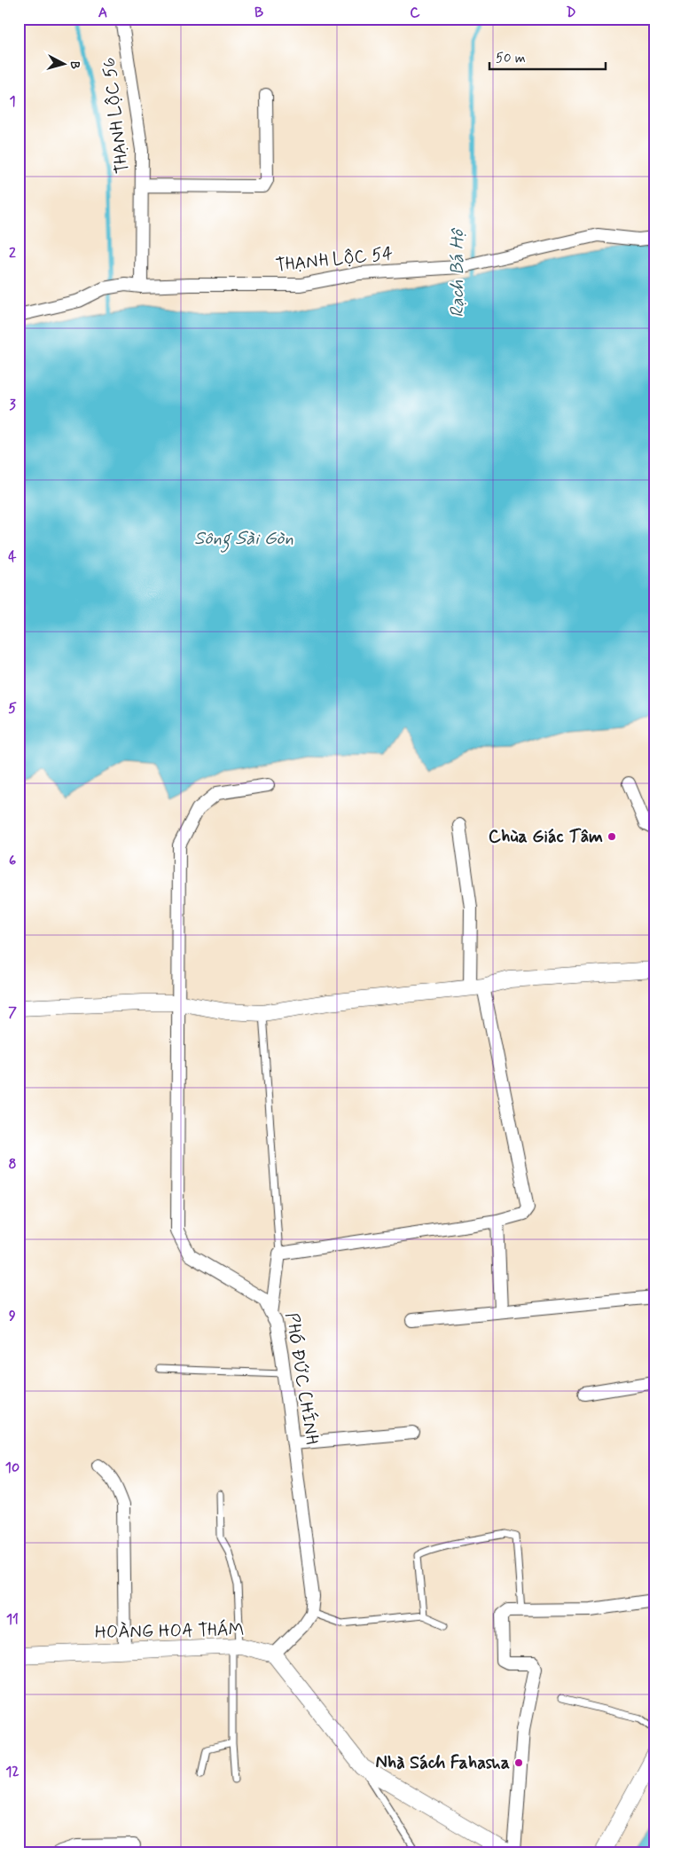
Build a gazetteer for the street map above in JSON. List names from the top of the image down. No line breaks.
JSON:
{"streets":{"street":["THẠNH LỘC 56","THẠNH LỘC 54","PHÓ ĐỨC CHÍNH","HOÀNG HOA THÁM"]},"crossings":[["THẠNH LỘC 56","THẠNH LỘC 54"]],"water":["Rạch Bá Hộ","Sông Sài Gòn"],"places":["Chùa Giác Tâm","Nhà Sách Fahasha"],"scale_bar":"50 m","north":"right","grid":{"columns":["A","B","C","D"],"rows":["1","2","3","4","5","6","7","8","9","10","11","12"]}}
